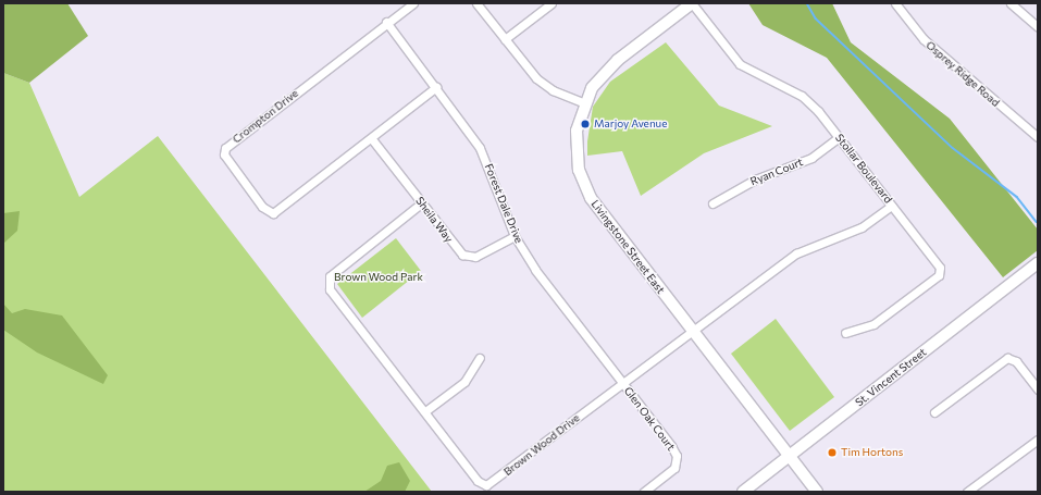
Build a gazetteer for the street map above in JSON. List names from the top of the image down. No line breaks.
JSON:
{"streets":{"street":["Osprey Ridge Road","Crompton Drive","Stollar Boulevard","Ryan Court","Forest Dale Drive","Sheila Way","Livingstone Street East","St. Vincent Street","Glen Oak Court","Brown Wood Drive"]},"crossings":[["Crompton Drive","Forest Dale Drive"],["Crompton Drive","Sheila Way"],["Stollar Boulevard","Ryan Court"],["Stollar Boulevard","Livingstone Street East"],["Stollar Boulevard","Brown Wood Drive"],["Forest Dale Drive","Sheila Way"],["Forest Dale Drive","Glen Oak Court"],["Forest Dale Drive","Brown Wood Drive"],["Sheila Way","Brown Wood Drive"],["Livingstone Street East","St. Vincent Street"],["Livingstone Street East","Brown Wood Drive"],["Glen Oak Court","Brown Wood Drive"]],"parks":["Brown Wood Park"],"places":["Marjoy Avenue","Tim Hortons"]}
